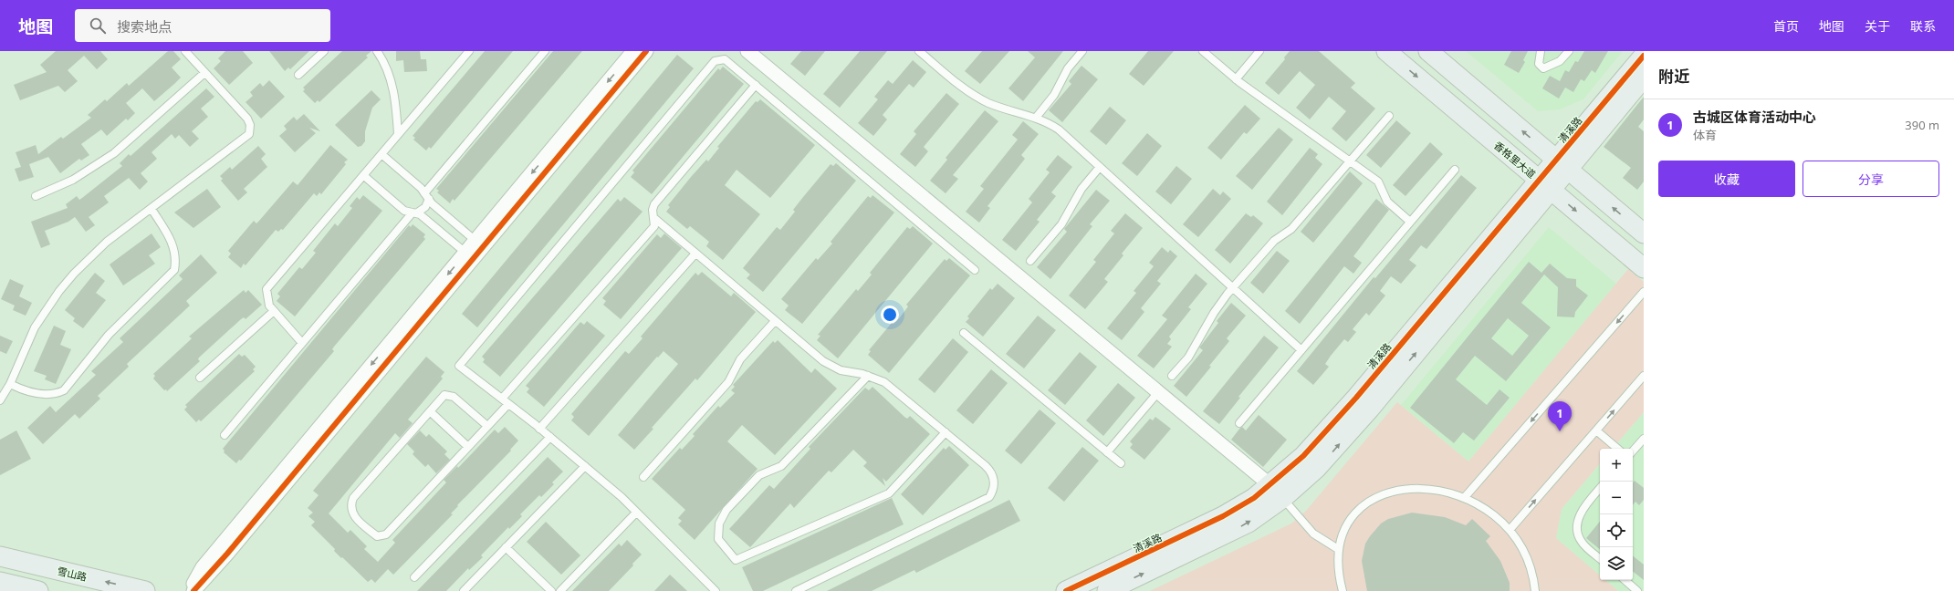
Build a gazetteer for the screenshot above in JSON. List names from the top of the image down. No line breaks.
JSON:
{"streets":{"street":["清溪路","香格里大道","雪山路"]},"crossings":[["清溪路","香格里大道"]],"one_way":["雪山路"],"page":{"header":"地图","search":"搜索地点","nav":["首页","地图","关于","联系"],"heading":"附近","list":[{"mark":"1","name":"古城区体育活动中心","note":"体育","value":"390 m"}],"buttons":["收藏","分享"],"pins":"1","map_buttons":["+","−"]}}
